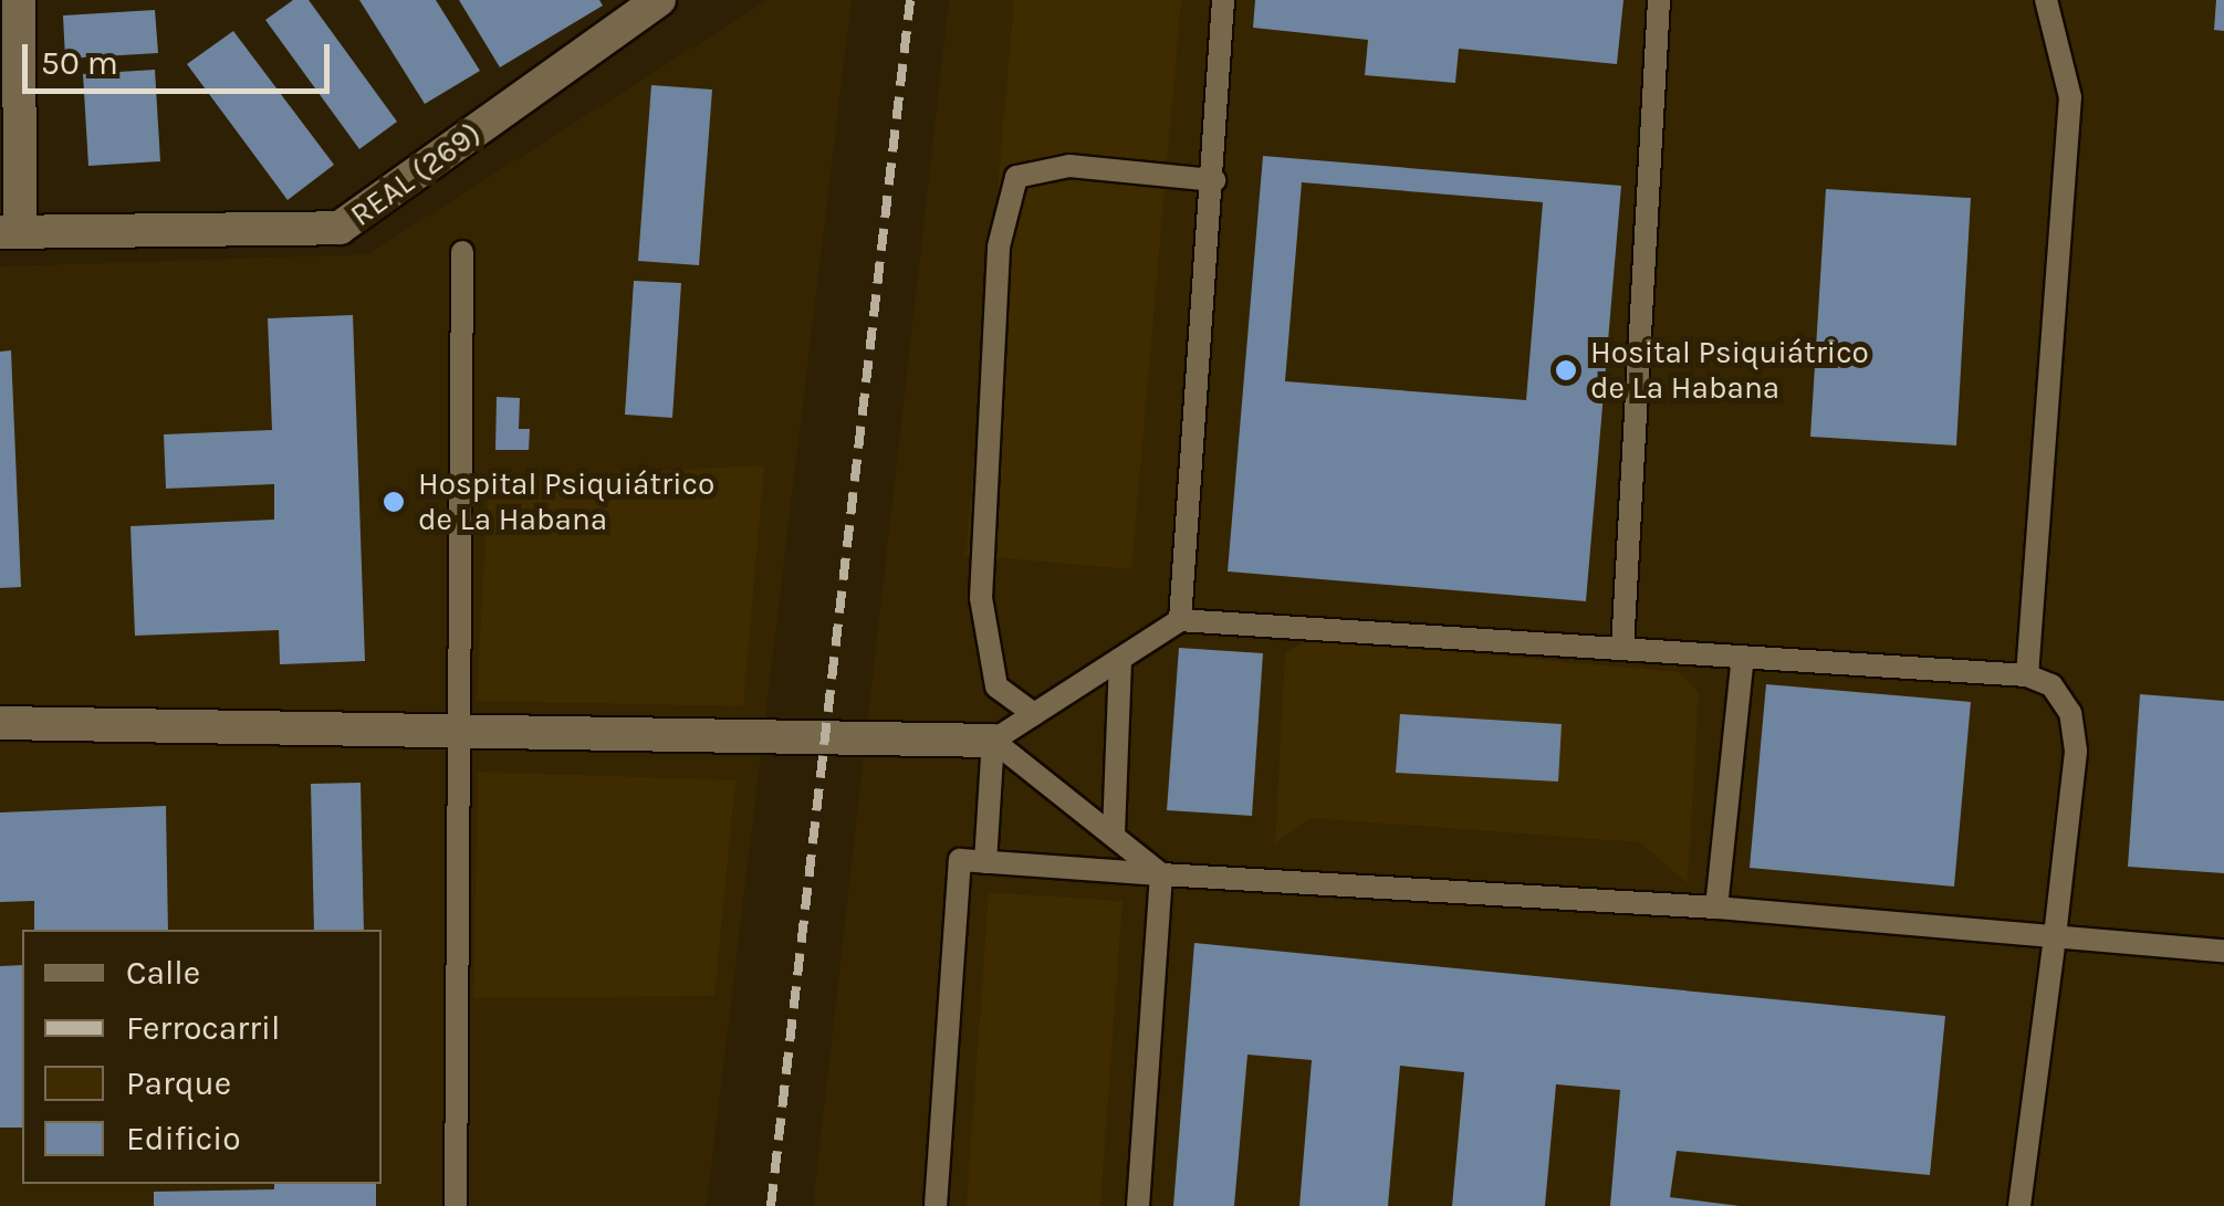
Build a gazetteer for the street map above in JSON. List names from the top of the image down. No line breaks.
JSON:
{"streets":{"street":["REAL (269)"]},"places":["Hosital Psiquiátrico de La Habana","Hospital Psiquiátrico de La Habana"],"legend":["Calle","Ferrocarril","Parque","Edificio"],"scale_bar":"50 m"}
